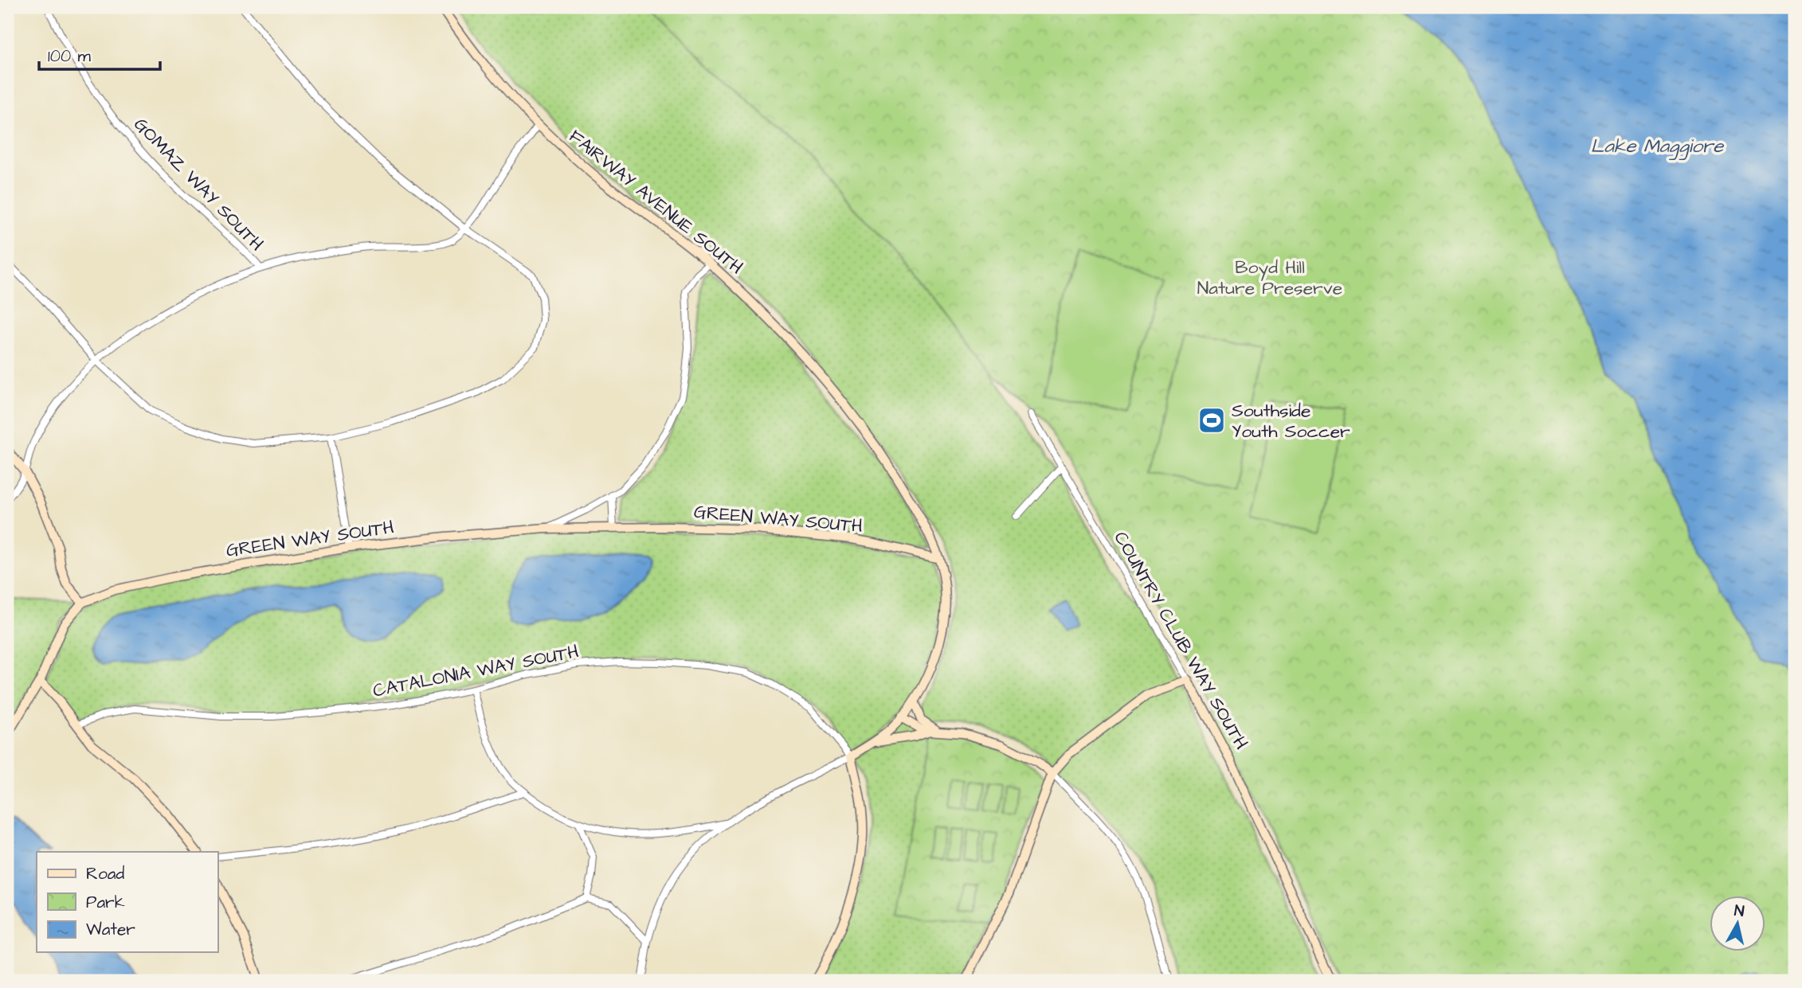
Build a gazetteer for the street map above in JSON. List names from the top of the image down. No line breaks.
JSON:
{"streets":{"street":["GOMAZ WAY SOUTH","FAIRWAY AVENUE SOUTH","GREEN WAY SOUTH","COUNTRY CLUB WAY SOUTH","CATALONIA WAY SOUTH"]},"crossings":[["FAIRWAY AVENUE SOUTH","GREEN WAY SOUTH"],["FAIRWAY AVENUE SOUTH","CATALONIA WAY SOUTH"]],"water":["Lake Maggiore"],"parks":["Boyd Hill Nature Preserve"],"places":{"sports":["Southside Youth Soccer"]},"legend":["Road","Park","Water"],"scale_bar":"100 m","north":"top"}
